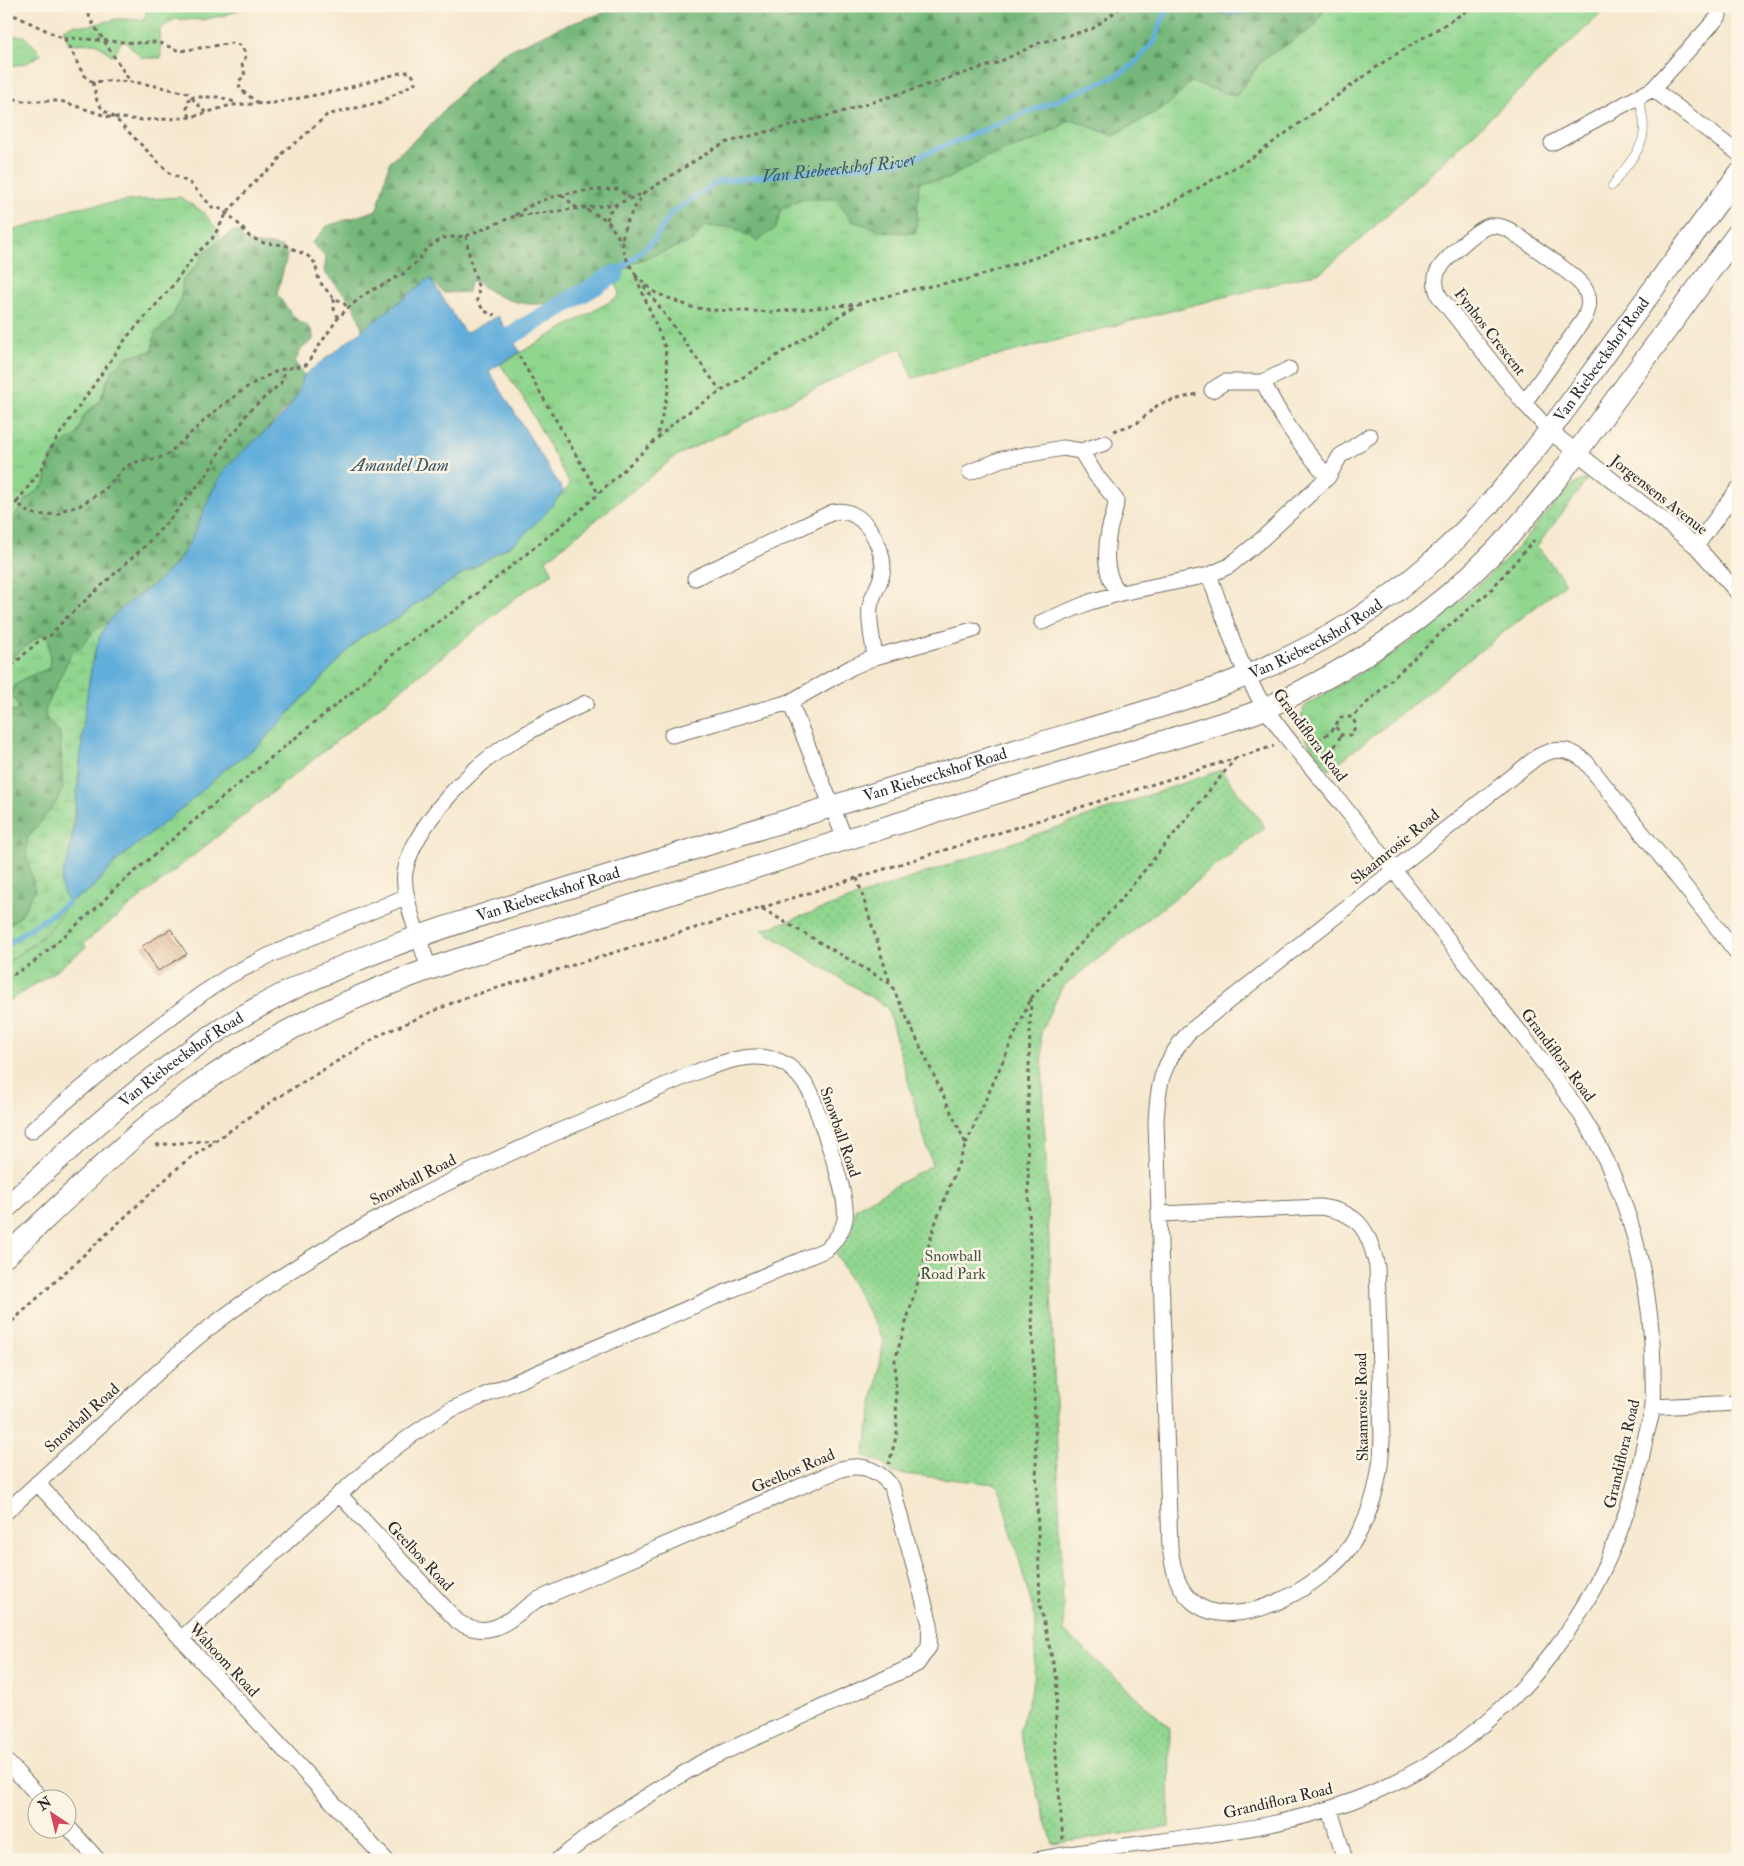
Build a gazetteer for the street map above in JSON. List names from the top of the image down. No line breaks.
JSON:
{"streets":{"street":["Fynbos Crescent","Van Riebeeckshof Road","Jorgensens Avenue","Grandiflora Road","Skaamrosie Road","Snowball Road","Geelbos Road","Waboom Road"]},"crossings":[["Fynbos Crescent","Van Riebeeckshof Road"],["Fynbos Crescent","Jorgensens Avenue"],["Van Riebeeckshof Road","Jorgensens Avenue"],["Van Riebeeckshof Road","Grandiflora Road"],["Grandiflora Road","Skaamrosie Road"],["Snowball Road","Geelbos Road"],["Snowball Road","Waboom Road"]],"water":["Van Riebeeckshof River","Amandel Dam"],"parks":["Snowball Road Park"],"north":"top left"}
